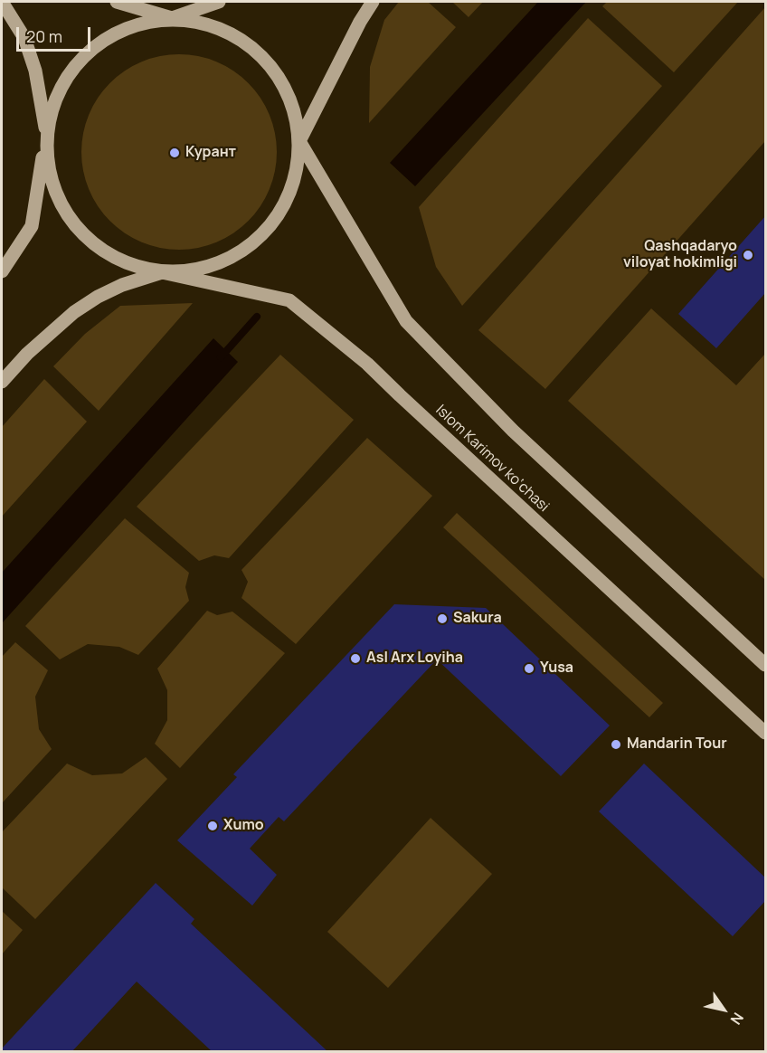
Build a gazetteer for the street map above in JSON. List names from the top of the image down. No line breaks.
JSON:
{"streets":{"main road":["Islom Karimov ko‘chasi"]},"places":["Курант","Qashqadaryo viloyat hokimligi","Sakura","Asl Arx Loyiha","Yusa","Mandarin Tour","Xumo"],"scale_bar":"20 m","north":"bottom right"}
